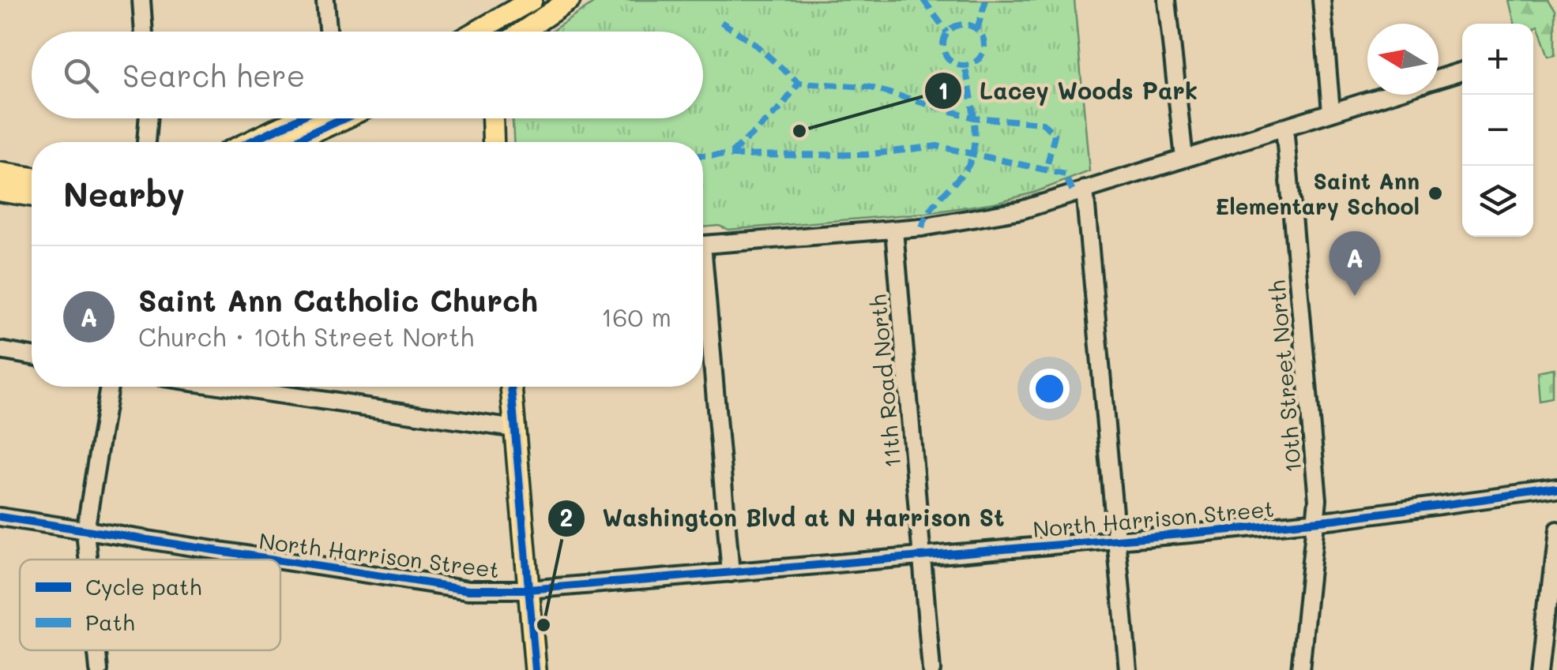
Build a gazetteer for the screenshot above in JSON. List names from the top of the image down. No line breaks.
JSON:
{"streets":{"street":["10th Street North","11th Road North","North Harrison Street"]},"crossings":[["10th Street North","North Harrison Street"],["11th Road North","North Harrison Street"]],"places":["Lacey Woods Park","Saint Ann Elementary School","Washington Blvd at N Harrison St"],"legend":["Cycle path","Path"],"north":"left","page":{"map_buttons":["+","−"],"search":"Search here","heading":"Nearby","pins":"A","list":[{"mark":"A","name":"Saint Ann Catholic Church","note":"Church · 10th Street North","value":"160 m"}]}}
